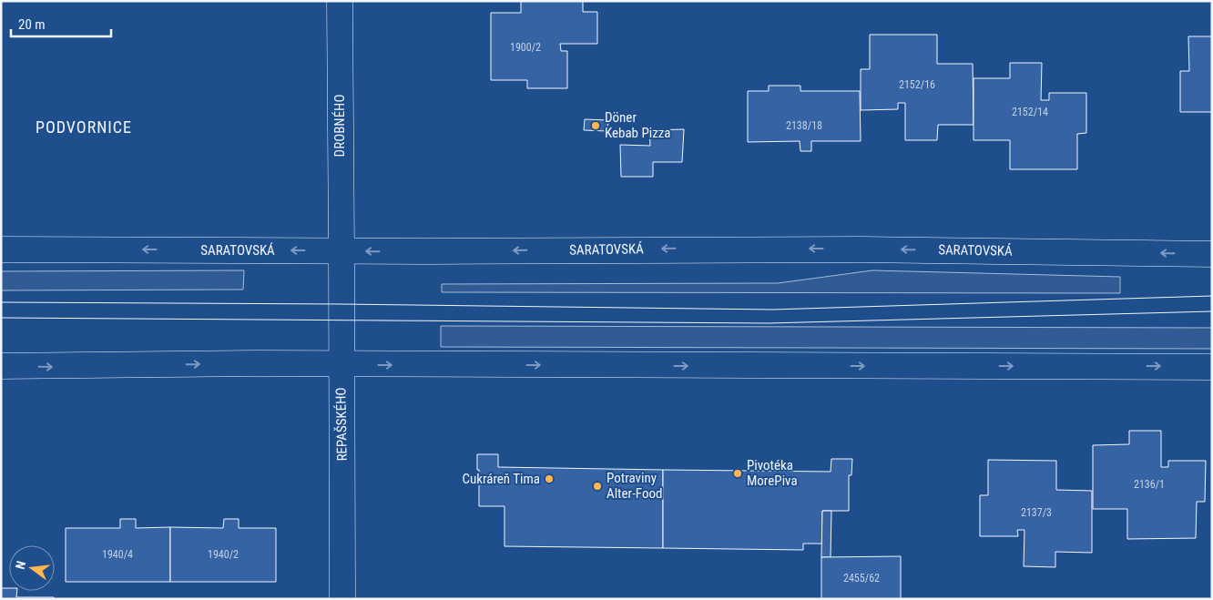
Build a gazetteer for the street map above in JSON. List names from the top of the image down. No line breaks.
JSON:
{"streets":{"main road":["DROBNÉHO","SARATOVSKÁ","REPAŠSKÉHO"]},"crossings":[["DROBNÉHO","SARATOVSKÁ"],["DROBNÉHO","REPAŠSKÉHO"],["SARATOVSKÁ","REPAŠSKÉHO"]],"districts":["PODVORNICE"],"places":["Döner Kebab Pizza","Pivotéka MorePiva","Cukráreň Tima","Potraviny Alter-Food"],"house_numbers":["1900/2","2152/16","2152/14","2138/18","2136/1","2137/3","1940/4","1940/2","2455/62"],"scale_bar":"20 m","north":"left"}
